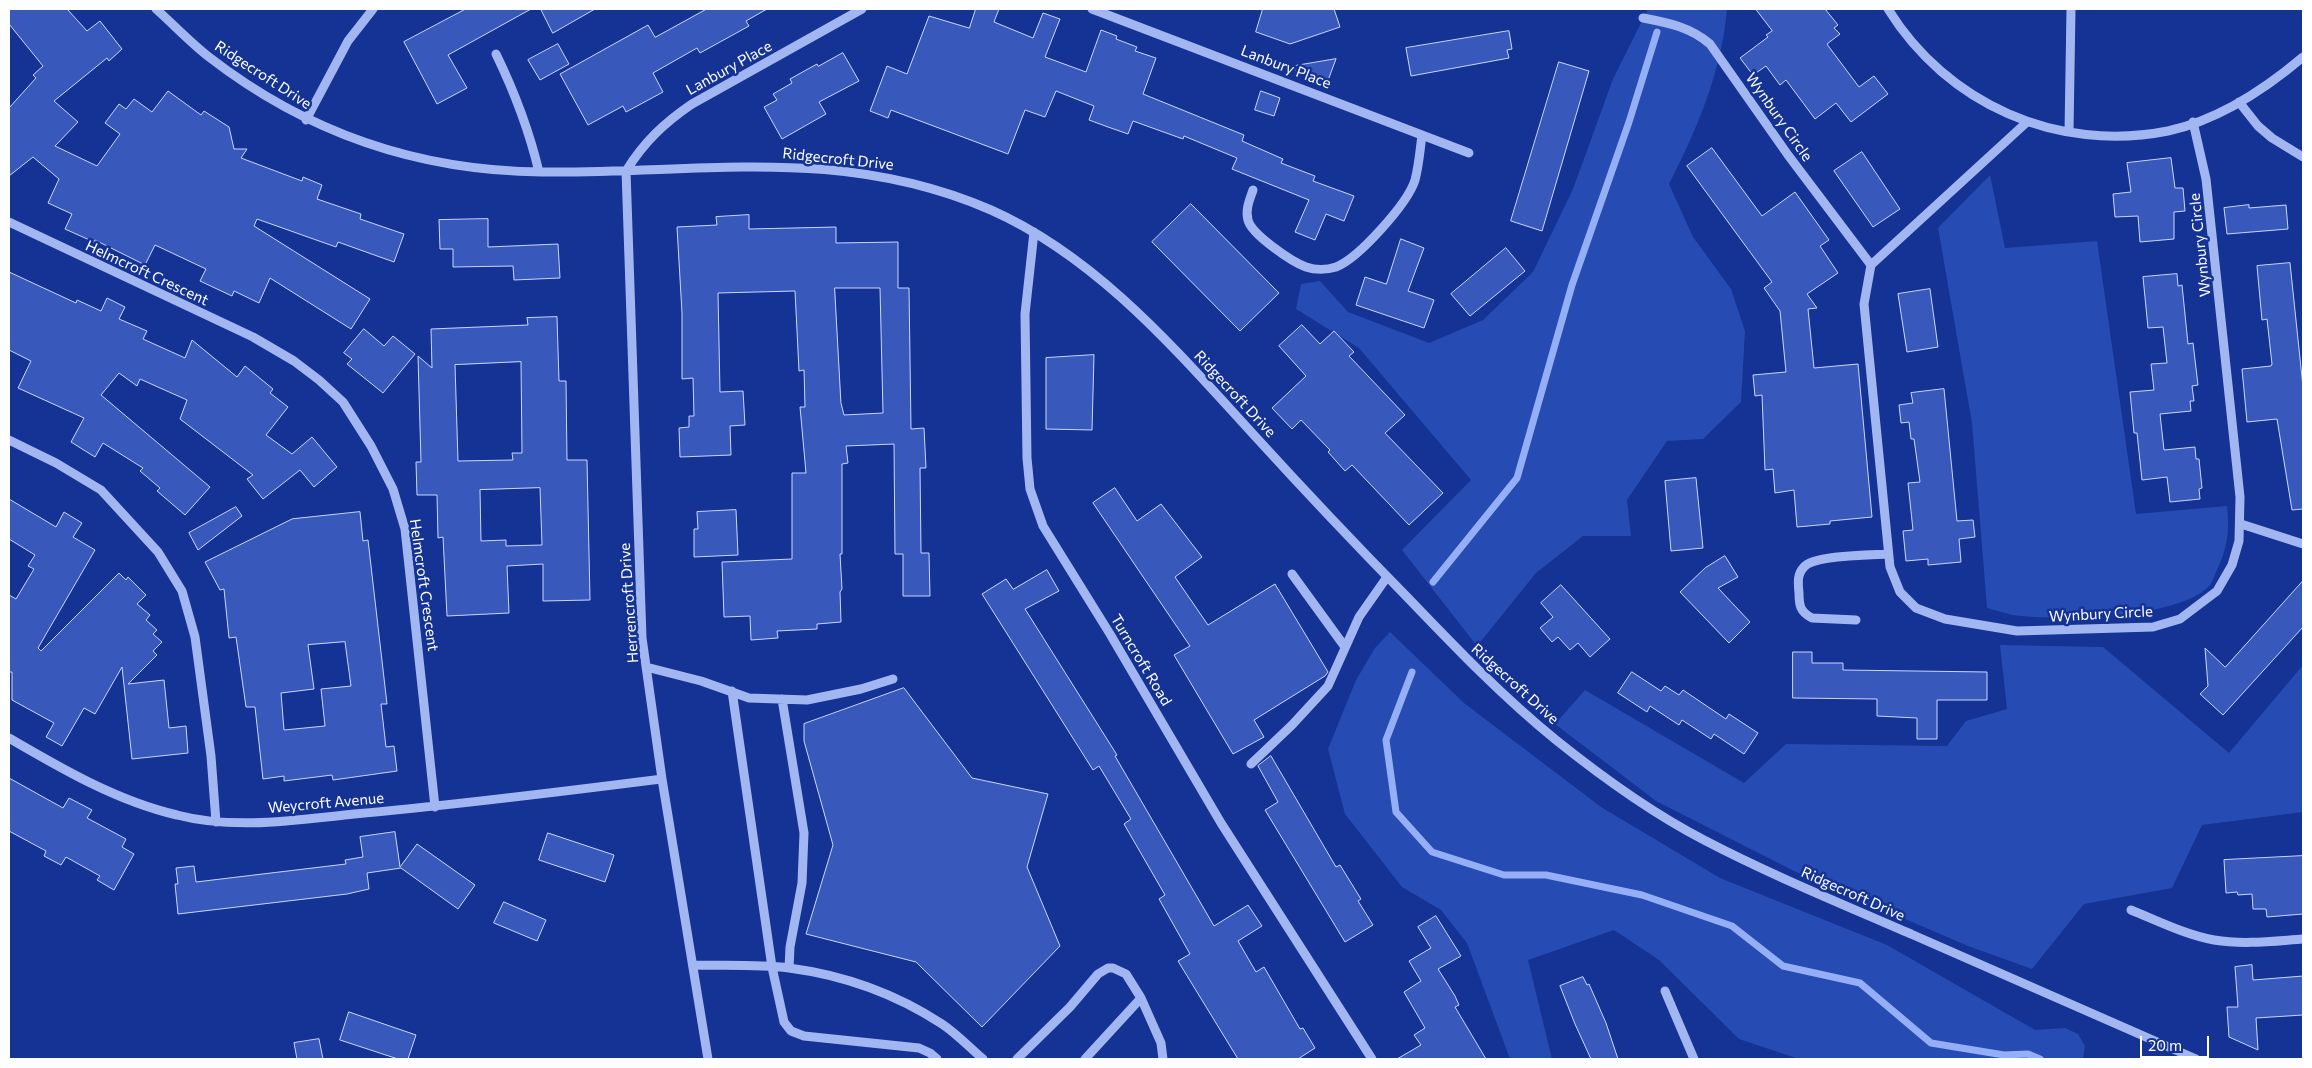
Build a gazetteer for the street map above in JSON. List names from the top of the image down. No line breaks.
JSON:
{"streets":{"street":["Lanbury Place","Ridgecroft Drive","Wynbury Circle","Helmcroft Crescent","Herrencroft Drive","Turncroft Road","Weycroft Avenue"]},"crossings":[["Lanbury Place","Ridgecroft Drive"],["Lanbury Place","Herrencroft Drive"],["Ridgecroft Drive","Herrencroft Drive"],["Ridgecroft Drive","Turncroft Road"],["Helmcroft Crescent","Weycroft Avenue"],["Herrencroft Drive","Weycroft Avenue"]],"scale_bar":"20 m"}
